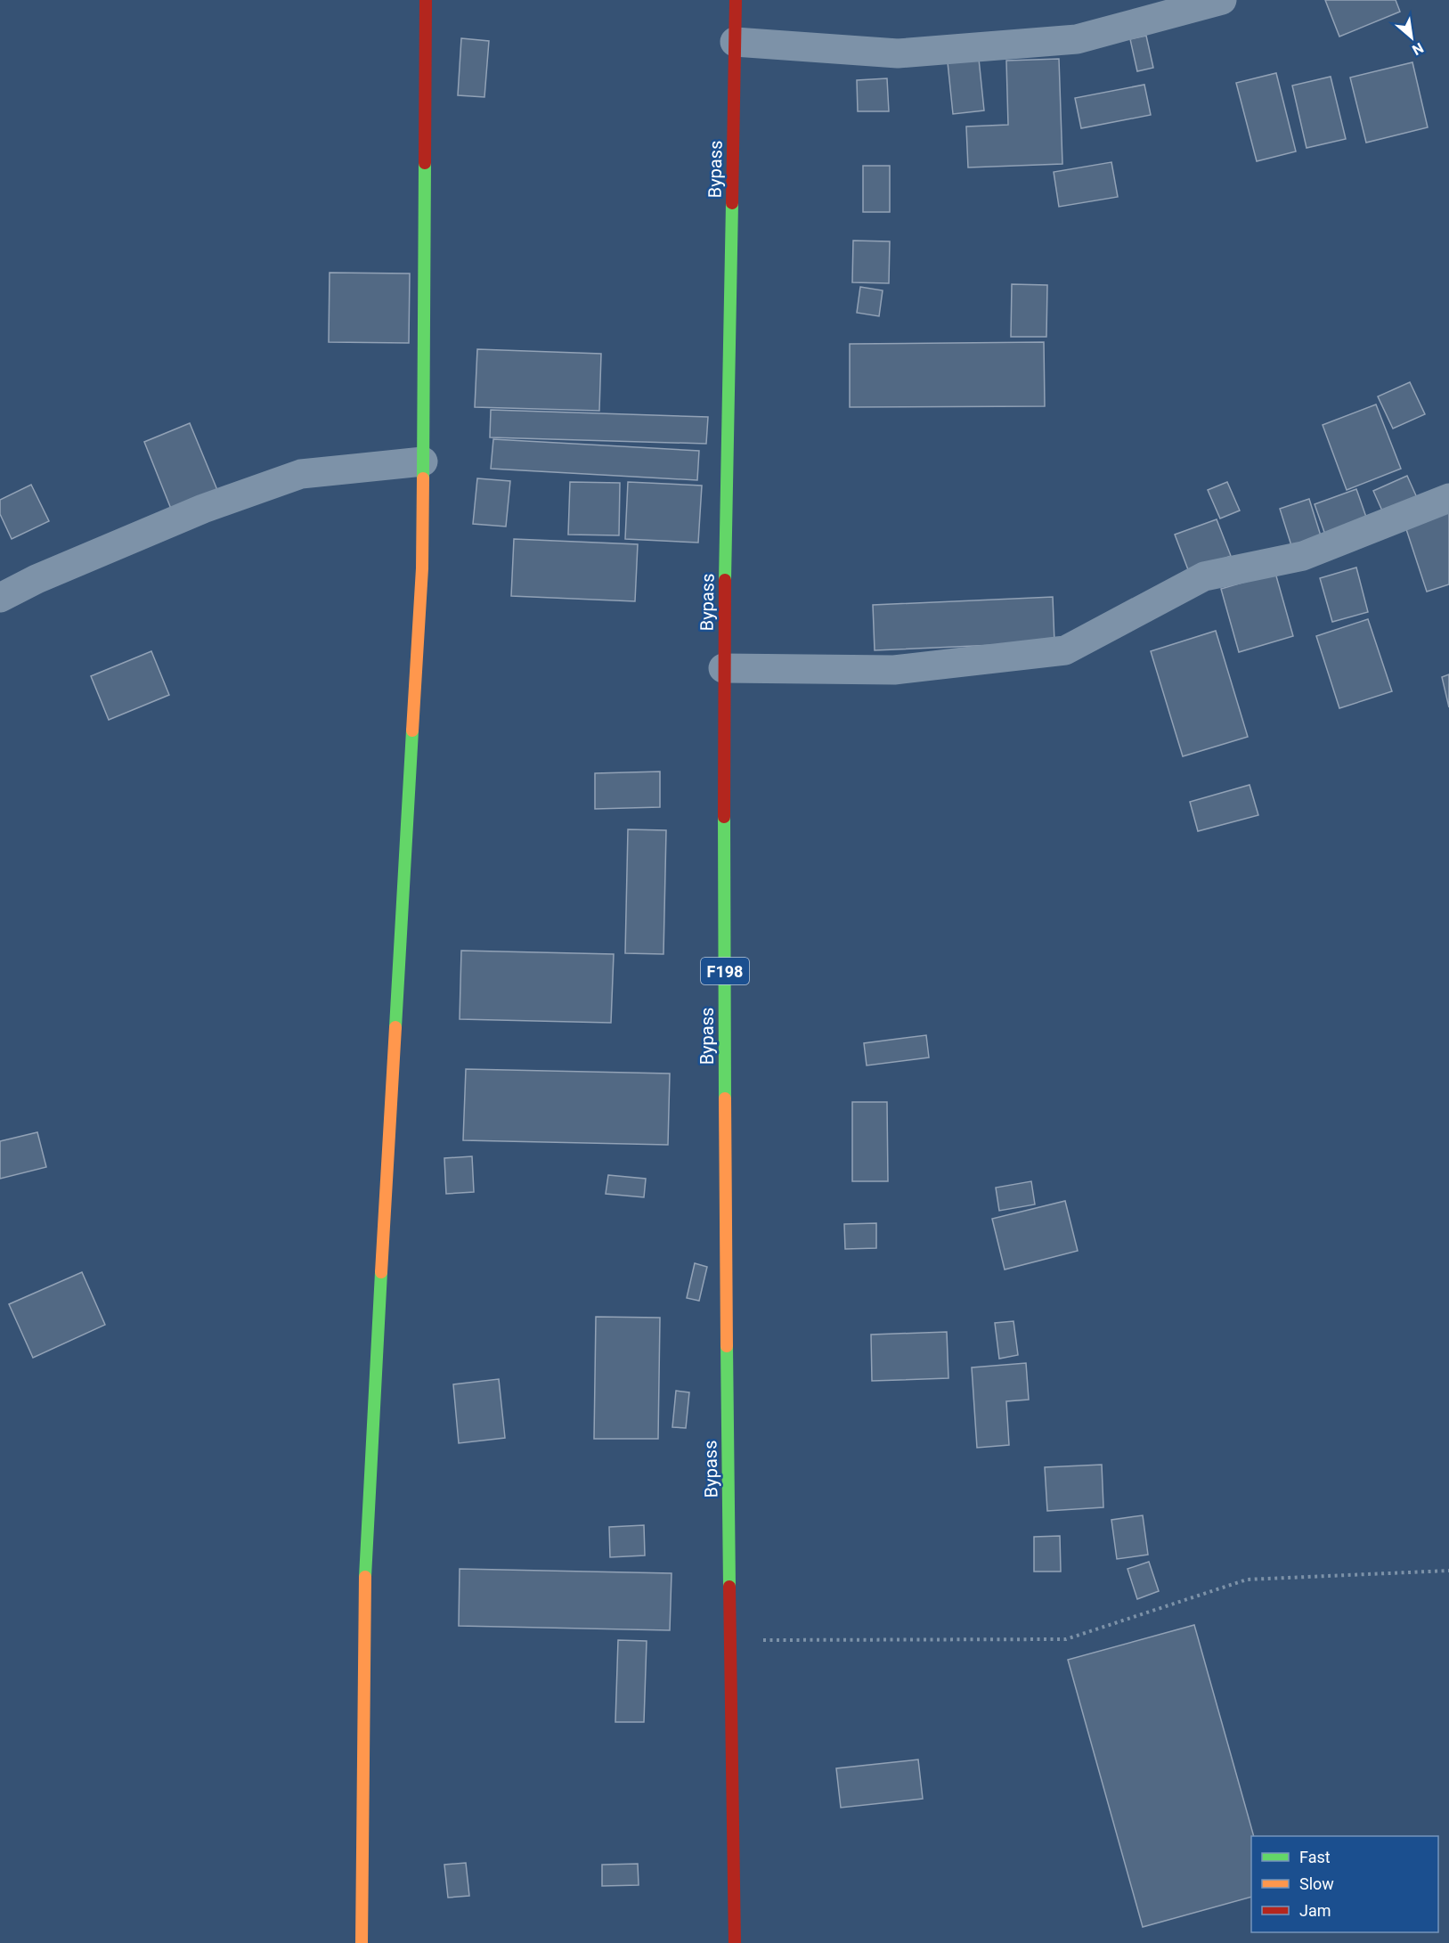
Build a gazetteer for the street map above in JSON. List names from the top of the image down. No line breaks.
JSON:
{"streets":{"main road":["Bypass","F198"]},"legend":["Fast","Slow","Jam"],"north":"bottom right"}
